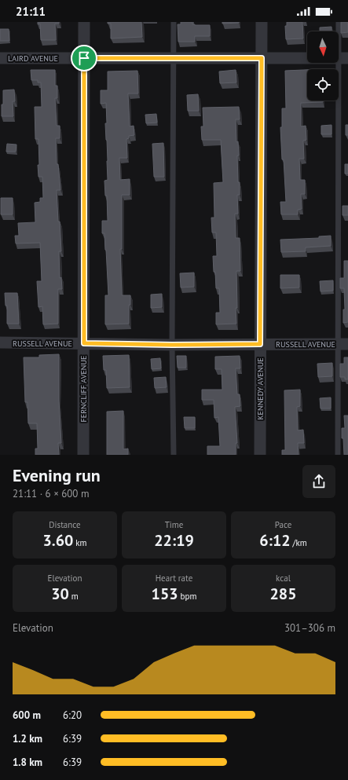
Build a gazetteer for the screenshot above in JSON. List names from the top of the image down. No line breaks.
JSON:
{"streets":{"street":["LAIRD AVENUE","RUSSELL AVENUE","FERNCLIFF AVENUE","KENNEDY AVENUE"]},"crossings":[["LAIRD AVENUE","FERNCLIFF AVENUE"],["LAIRD AVENUE","KENNEDY AVENUE"],["RUSSELL AVENUE","FERNCLIFF AVENUE"],["RUSSELL AVENUE","KENNEDY AVENUE"]],"north":"bottom","page":{"status":"21:11","heading":["Evening run","21:11 · 6 × 600 m"],"stats":[["Distance","3.60 km"],["Time","22:19"],["Pace","6:12 /km"],["Elevation","30 m"],["Heart rate","153 bpm"],["kcal","285"]],"chart":["Elevation","301–306 m"],"list":[{"name":"600 m","note":"6:20"},{"name":"1.2 km","note":"6:39"},{"name":"1.8 km","note":"6:39"}]}}
